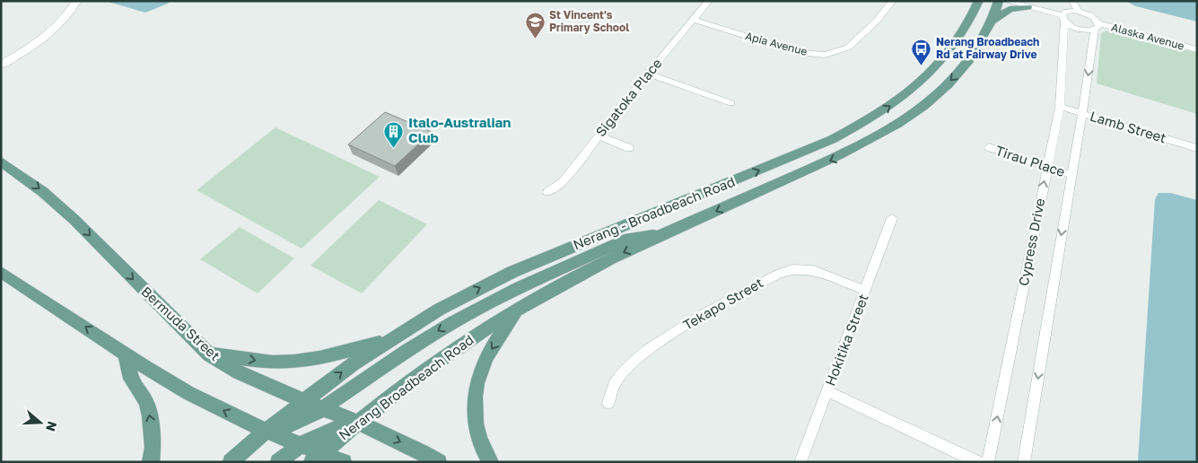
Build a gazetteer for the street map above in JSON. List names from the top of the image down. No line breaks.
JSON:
{"streets":{"main road":["Nerang - Broadbeach Road","Bermuda Street","Nerang Broadbeach Road"],"street":["Alaska Avenue","Apia Avenue","Sigatoka Place","Lamb Street","Tirau Place","Cypress Drive","Tekapo Street","Hokitika Street"]},"crossings":[["Alaska Avenue","Cypress Drive"],["Apia Avenue","Sigatoka Place"],["Lamb Street","Cypress Drive"],["Tirau Place","Cypress Drive"],["Nerang - Broadbeach Road","Bermuda Street"],["Nerang - Broadbeach Road","Nerang Broadbeach Road"],["Tekapo Street","Hokitika Street"],["Bermuda Street","Nerang Broadbeach Road"]],"places":{"school or university":["St Vincent's Primary School"],"bus stop":["Nerang Broadbeach Rd at Fairway Drive"],"building":["Italo-Australian Club"]},"north":"right"}
